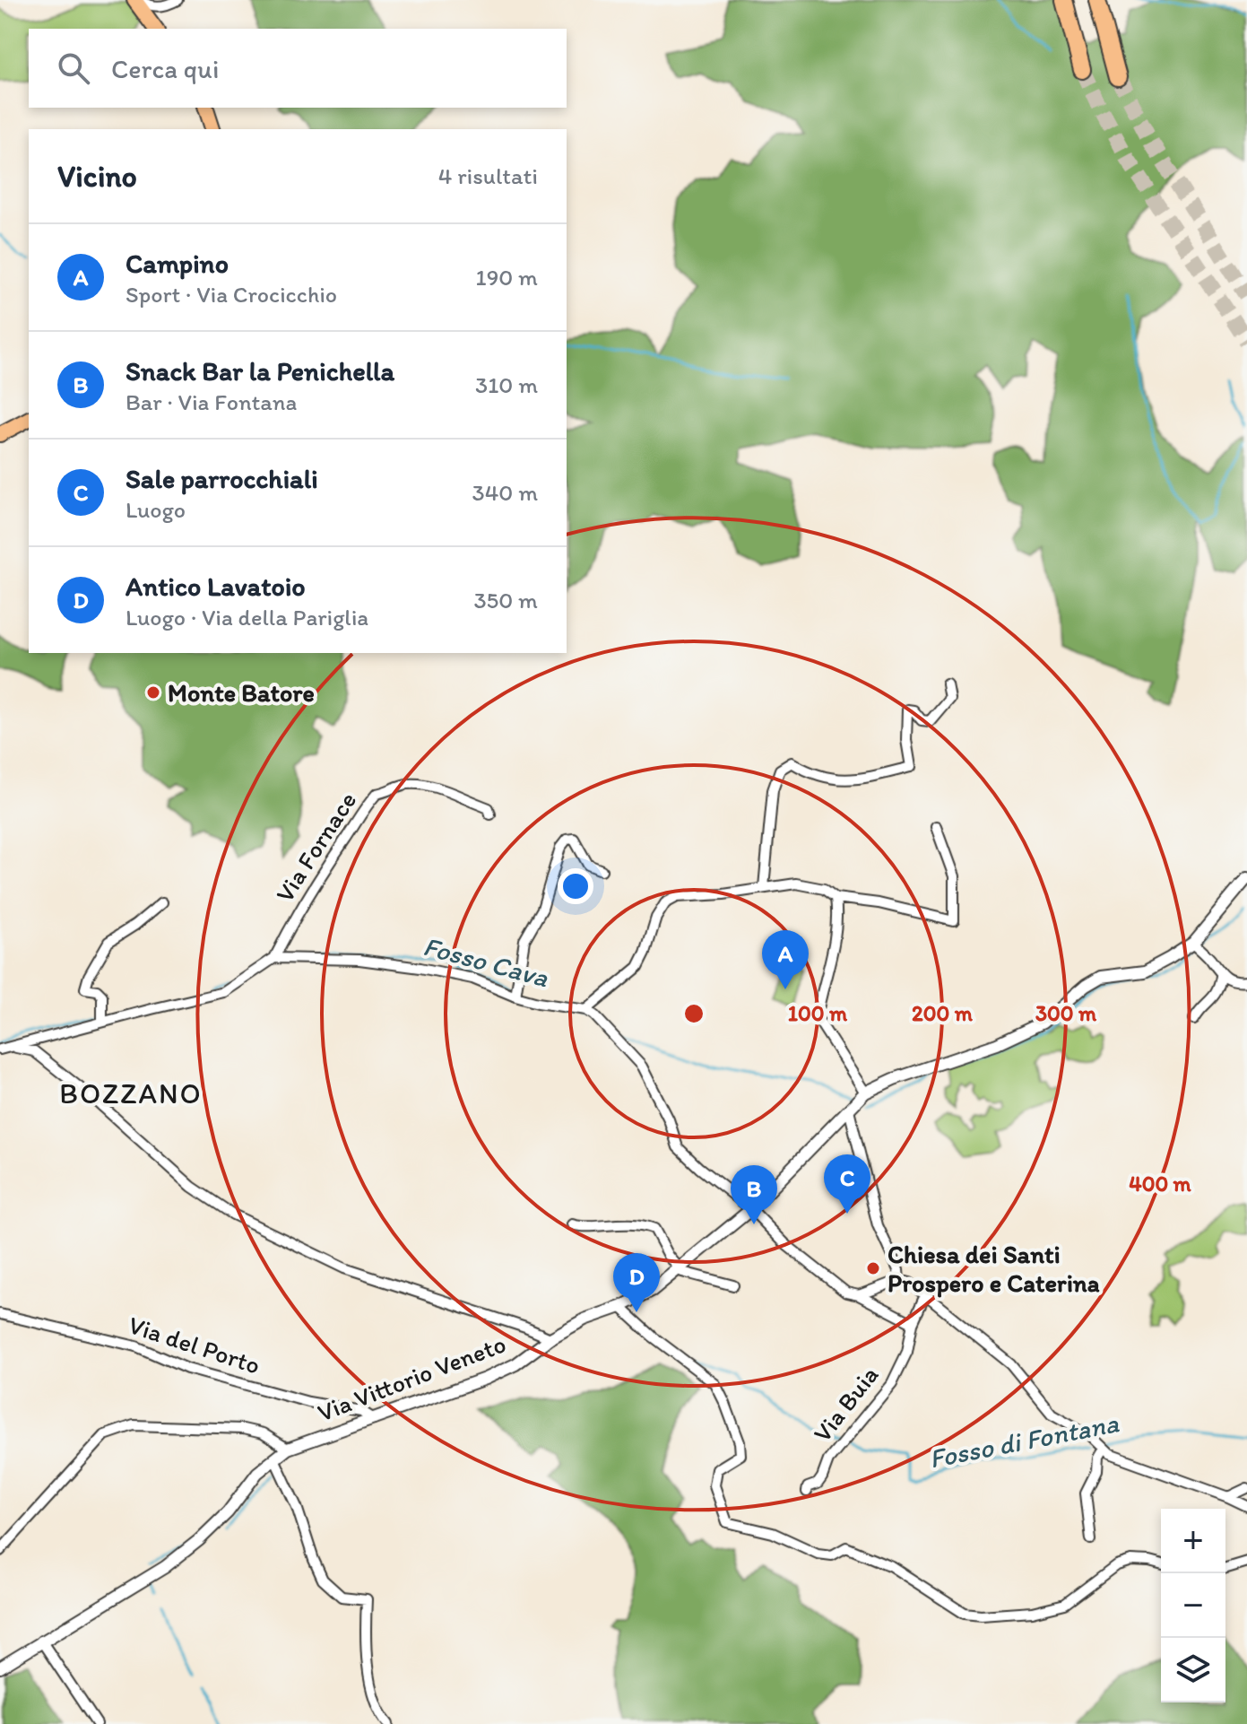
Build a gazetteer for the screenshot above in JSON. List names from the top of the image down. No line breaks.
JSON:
{"streets":{"street":["Via Fornace","Via del Porto","Via Vittorio Veneto","Via Buia"]},"crossings":[["Via del Porto","Via Vittorio Veneto"]],"districts":["BOZZANO"],"water":["Fosso Cava","Fosso di Fontana"],"places":["Monte Batore","Chiesa dei Santi Prospero e Caterina"],"page":{"search":"Cerca qui","heading":["Vicino","4 risultati"],"list":[{"mark":"A","name":"Campino","note":"Sport · Via Crocicchio","value":"190 m"},{"mark":"B","name":"Snack Bar la Penichella","note":"Bar · Via Fontana","value":"310 m"},{"mark":"C","name":"Sale parrocchiali","note":"Luogo","value":"340 m"},{"mark":"D","name":"Antico Lavatoio","note":"Luogo · Via della Pariglia","value":"350 m"}],"pins":["A","C","B","D"],"map_buttons":["+","−"]},"rings":["100 m","200 m","300 m","400 m"]}
